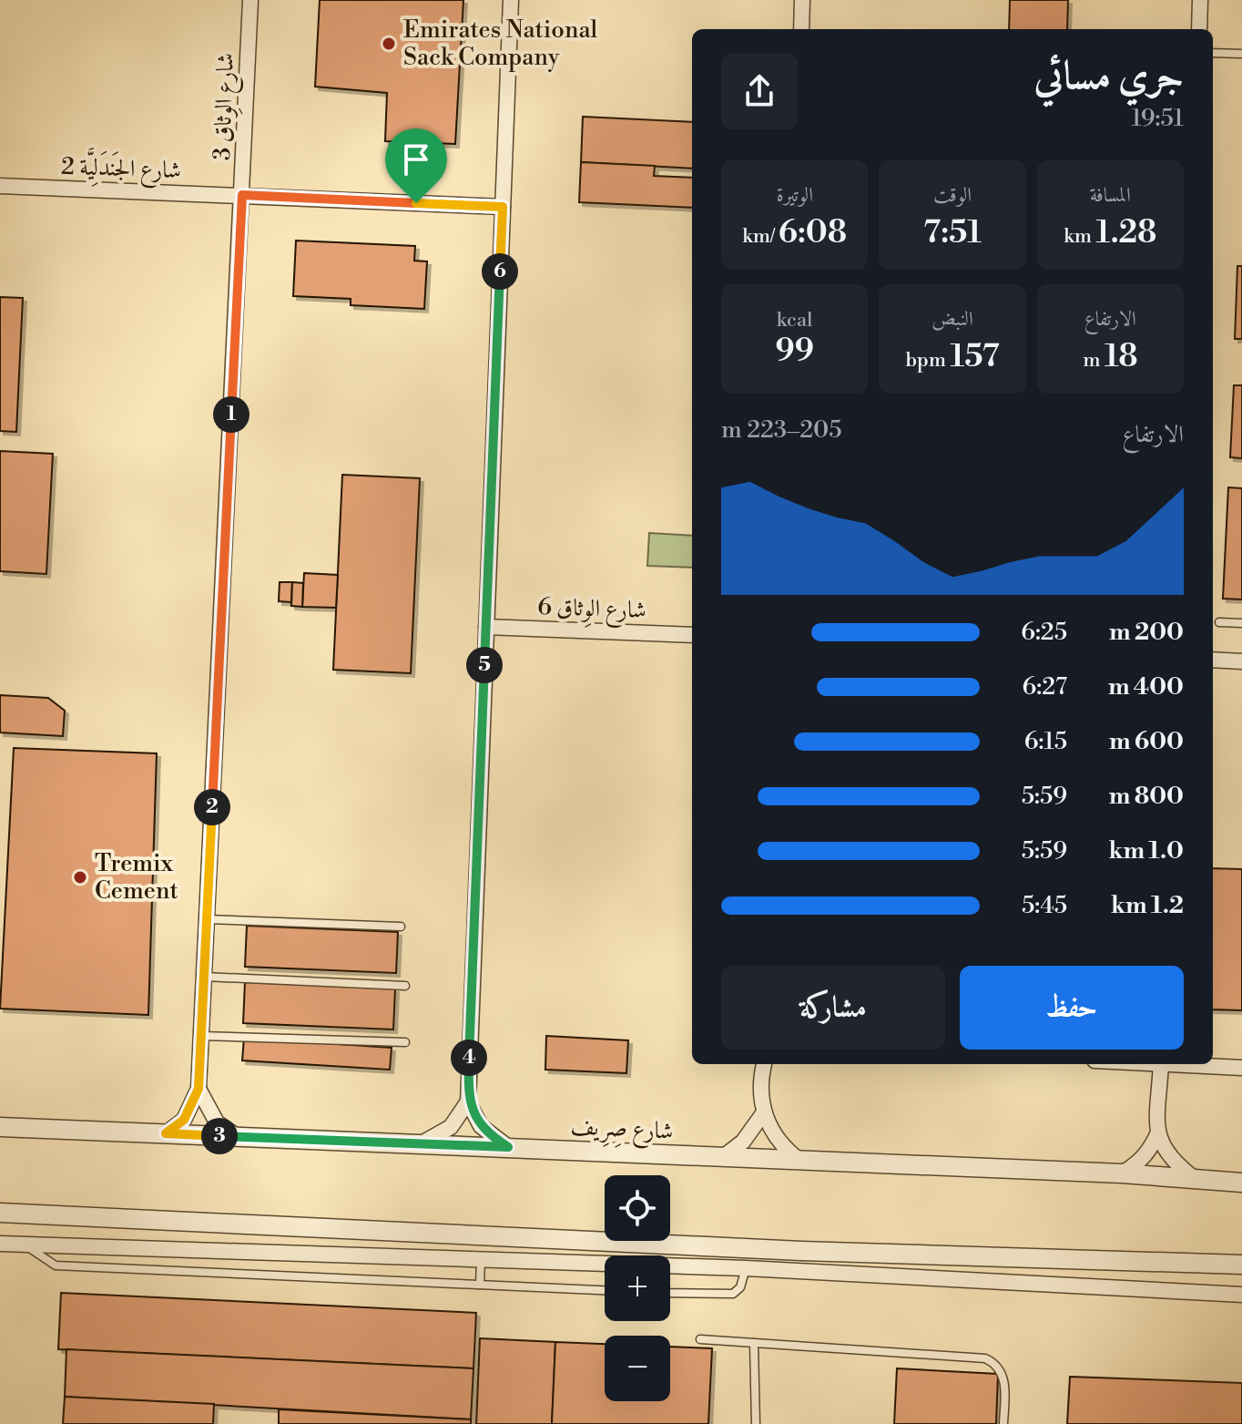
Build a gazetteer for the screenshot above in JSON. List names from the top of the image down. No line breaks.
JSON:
{"streets":{"street":["شارع الوِثاق 3","شارع الجَندَلِيَّة 2","شارع الوِثاق 6","شارع صِرِيف"]},"crossings":[["شارع الوِثاق 3","شارع الجَندَلِيَّة 2"],["شارع الوِثاق 3","شارع صِرِيف"]],"places":["Emirates National Sack Company","Tremix Cement"],"page":{"heading":["جري مسائي","19:51"],"stats":[["المسافة","1.28 km"],["الوقت","7:51"],["الوتيرة","6:08 /km"],["الارتفاع","18 m"],["النبض","157 bpm"],["kcal","99"]],"pins":["6","1","5","2","4","3"],"chart":["الارتفاع","205–223 m"],"list":[{"name":"200 m","note":"6:25"},{"name":"400 m","note":"6:27"},{"name":"600 m","note":"6:15"},{"name":"800 m","note":"5:59"},{"name":"1.0 km","note":"5:59"},{"name":"1.2 km","note":"5:45"}],"buttons":["حفظ","مشاركة"],"map_buttons":["+","−"]}}
